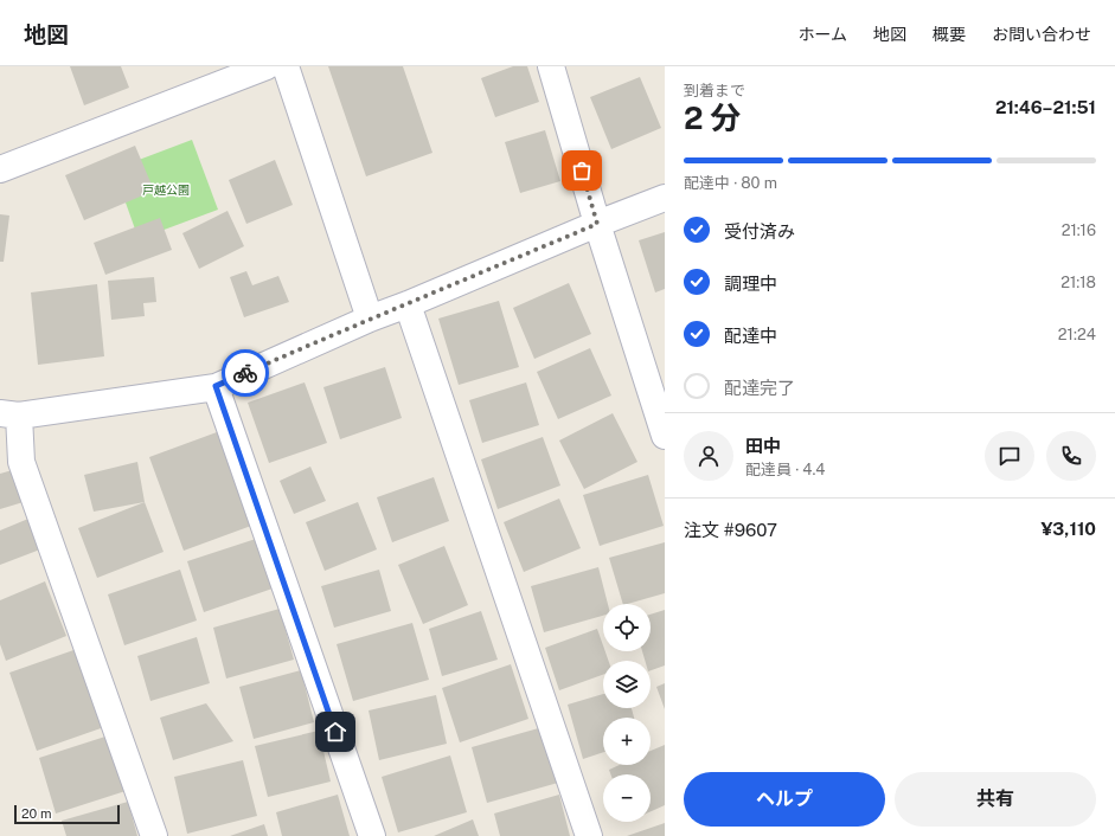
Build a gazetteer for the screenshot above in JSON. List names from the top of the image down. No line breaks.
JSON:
{"parks":["戸越公園"],"scale_bar":"20 m","page":{"header":"地図","nav":["ホーム","地図","概要","お問い合わせ"],"heading":["2 分","到着まで","21:46–21:51"],"panel":["田中","配達員 · 4.4","注文 #9607","¥3,110"],"bar":"配達中 · 80 m","list":[["受付済み","21:16"],["調理中","21:18"],["配達中","21:24"],"配達完了"],"map_buttons":["+","−"],"buttons":["ヘルプ","共有"],"scale":"20 m"}}
